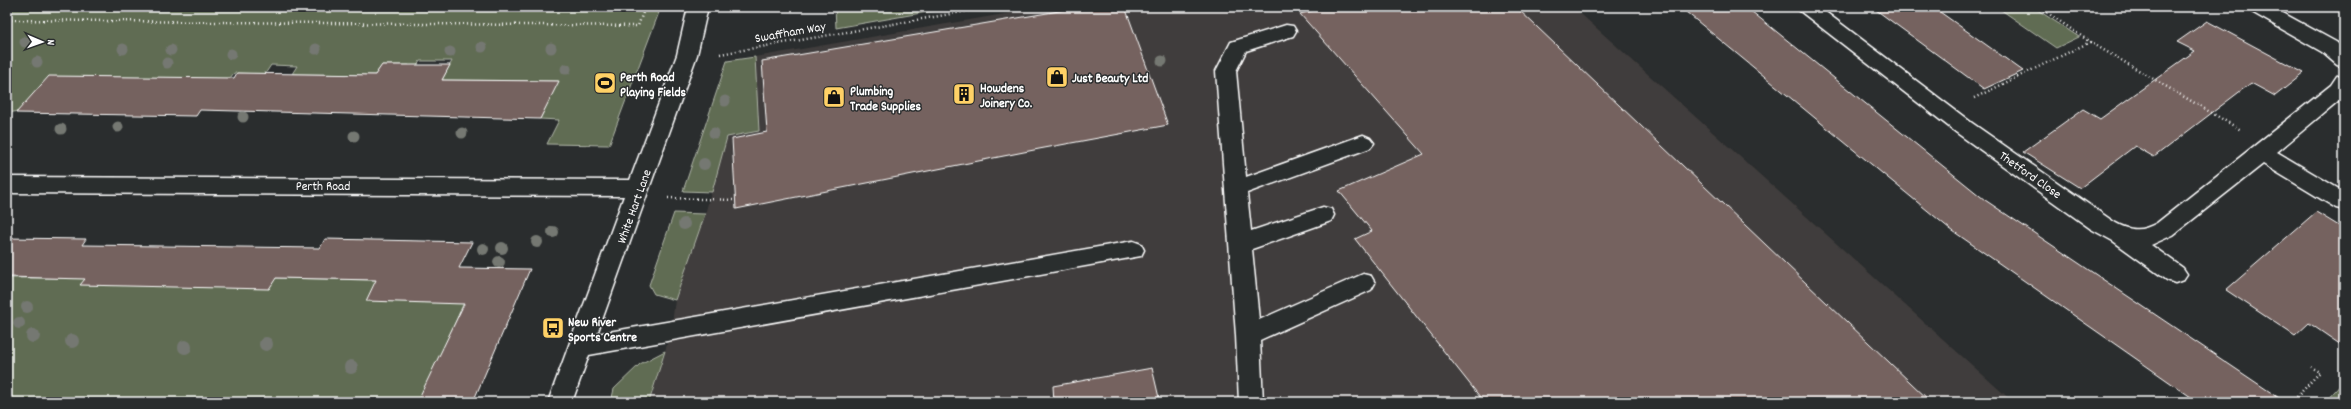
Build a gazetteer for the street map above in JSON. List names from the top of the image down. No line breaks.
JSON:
{"streets":{"street":["Thetford Close","Perth Road","White Hart Lane"],"path":["Swaffham Way"]},"crossings":[["Swaffham Way","White Hart Lane"],["Perth Road","White Hart Lane"]],"places":{"shop":["Just Beauty Ltd","Plumbing Trade Supplies"],"sports":["Perth Road Playing Fields"],"building":["Howdens Joinery Co."],"bus stop":["New River Sports Centre"]},"north":"right"}
